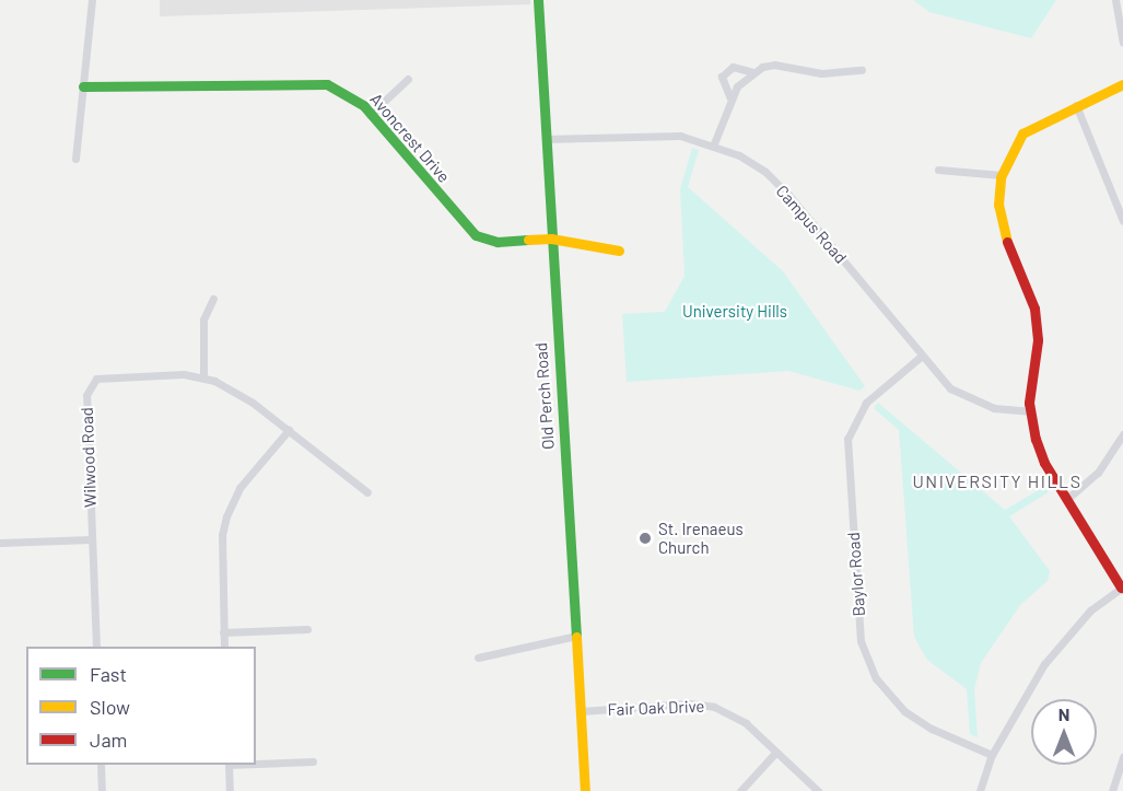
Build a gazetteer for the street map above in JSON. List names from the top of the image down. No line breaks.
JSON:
{"streets":{"street":["Avoncrest Drive","Campus Road","Old Perch Road","Wilwood Road","Baylor Road","Fair Oak Drive"]},"crossings":[["Avoncrest Drive","Old Perch Road"],["Campus Road","Old Perch Road"],["Campus Road","Baylor Road"],["Old Perch Road","Fair Oak Drive"]],"districts":["UNIVERSITY HILLS"],"parks":["University Hills"],"places":["St. Irenaeus Church"],"legend":["Fast","Slow","Jam"],"north":"top"}
